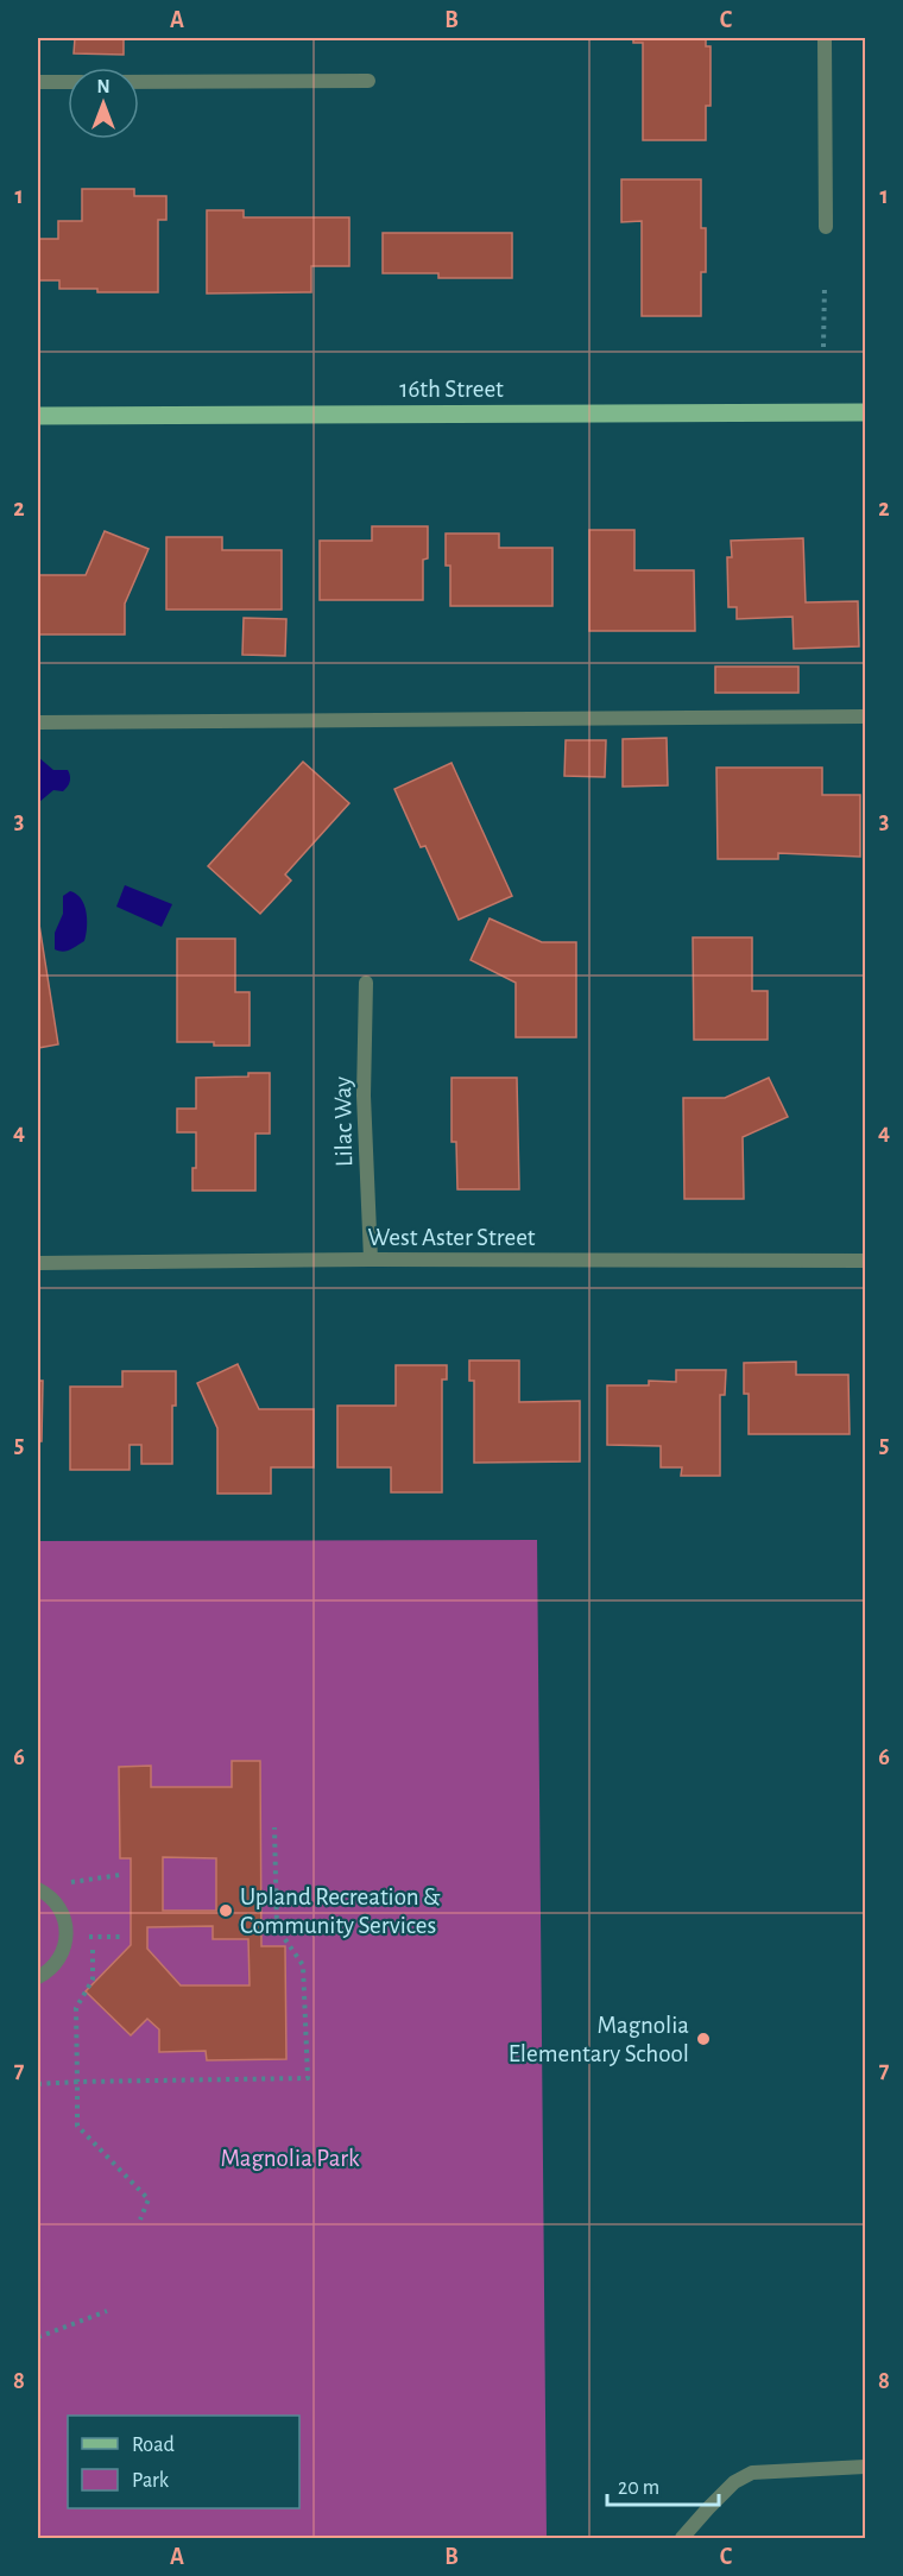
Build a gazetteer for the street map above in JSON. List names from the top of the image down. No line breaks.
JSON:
{"streets":{"main road":["16th Street"],"street":["Lilac Way","West Aster Street"]},"crossings":[["Lilac Way","West Aster Street"]],"parks":["Magnolia Park"],"places":["Upland Recreation & Community Services","Magnolia Elementary School"],"legend":["Road","Park"],"scale_bar":"20 m","north":"top","grid":{"columns":["A","B","C"],"rows":["1","2","3","4","5","6","7","8"]}}
